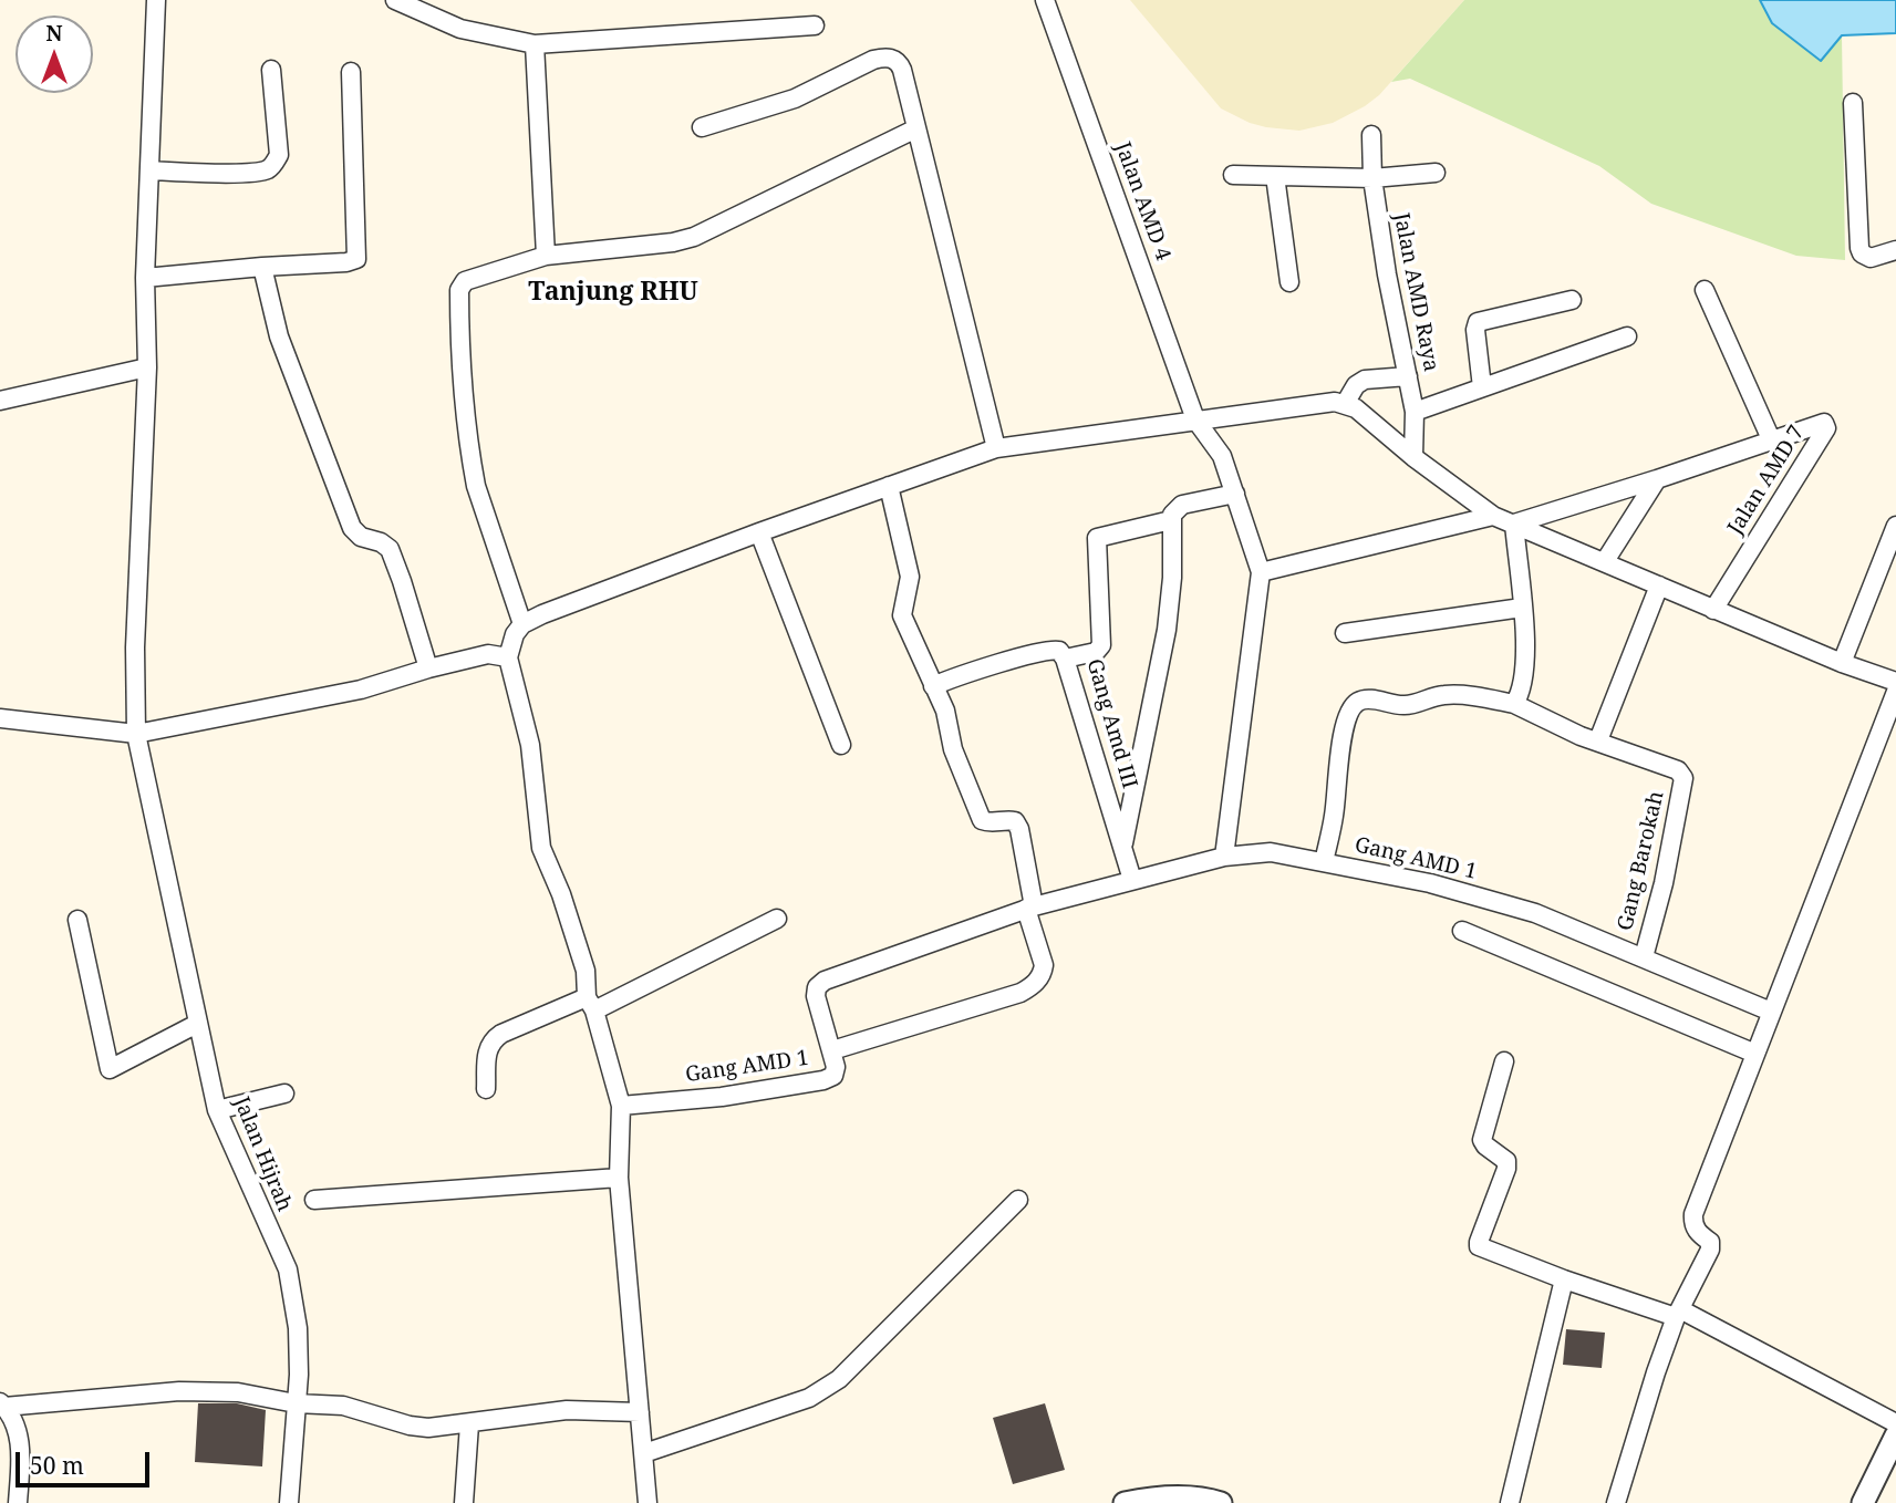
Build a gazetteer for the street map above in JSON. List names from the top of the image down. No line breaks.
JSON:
{"streets":{"street":["Jalan AMD 4","Jalan AMD Raya","Jalan AMD 7","Gang Amd III","Gang AMD 1","Gang Barokah","Jalan Hijrah"]},"crossings":[["Gang Amd III","Gang AMD 1"],["Gang AMD 1","Gang Barokah"]],"districts":["Tanjung RHU"],"scale_bar":"50 m","north":"top"}
